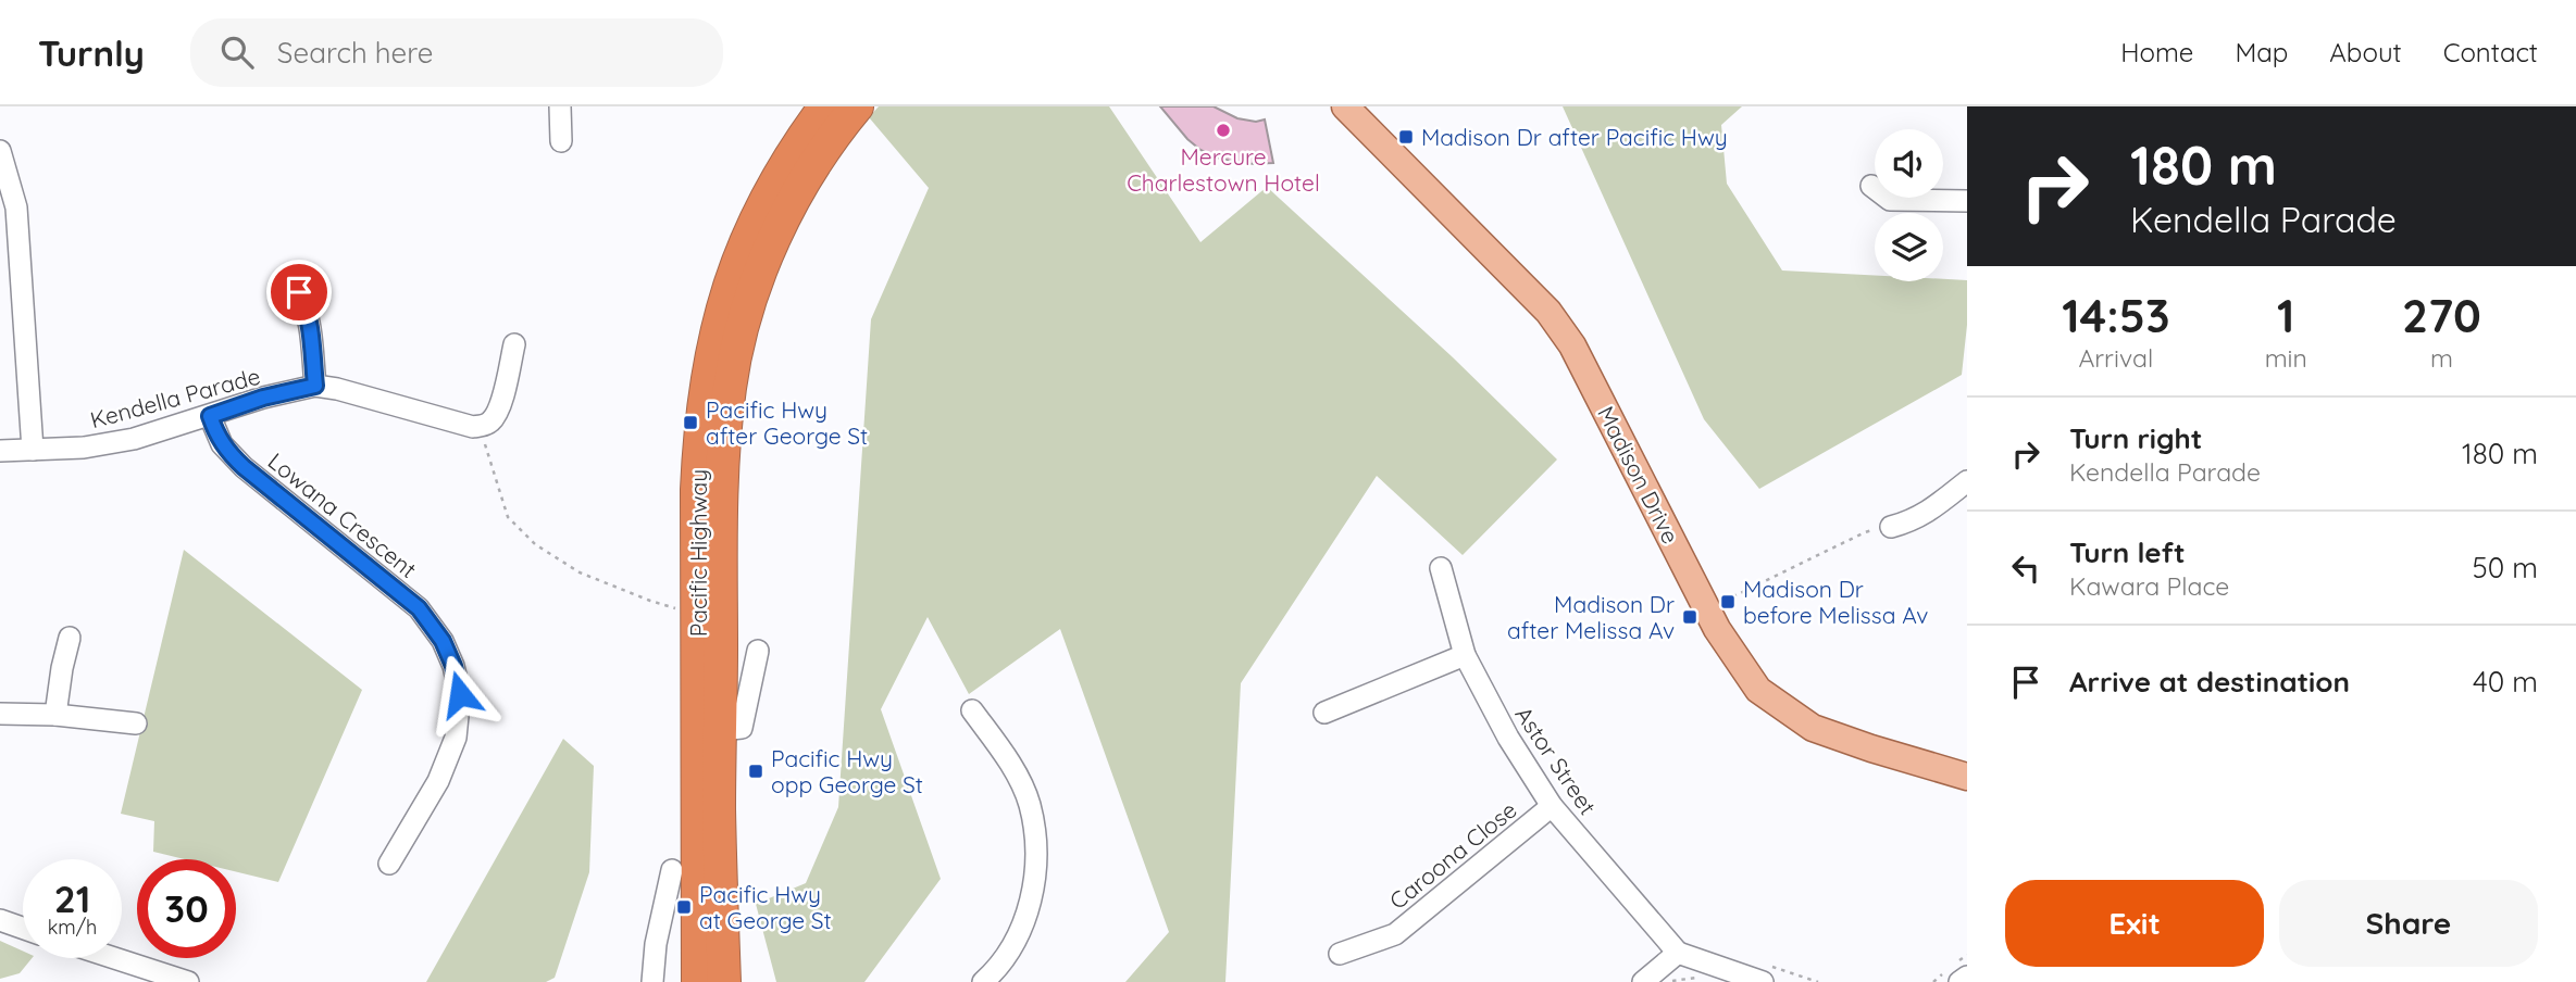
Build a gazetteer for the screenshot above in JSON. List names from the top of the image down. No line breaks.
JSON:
{"streets":{"highway":["Pacific Highway"],"main road":["Madison Drive"],"street":["Kendella Parade","Lowana Crescent","Astor Street","Caroona Close"]},"crossings":[["Kendella Parade","Lowana Crescent"],["Astor Street","Caroona Close"]],"places":{"other":["Mercure Charlestown Hotel"],"transit":["Madison Dr after Pacific Hwy","Pacific Hwy after George St","Madison Dr before Melissa Av","Madison Dr after Melissa Av","Pacific Hwy opp George St","Pacific Hwy at George St"]},"page":{"header":"Turnly","search":"Search here","nav":["Home","Map","About","Contact"],"turn":["180 m","Kendella Parade"],"eta":["14:53","Arrival","1","min","270","m"],"list":[{"name":"Turn right","note":"Kendella Parade","value":"180 m"},{"name":"Turn left","note":"Kawara Place","value":"50 m"},{"name":"Arrive at destination","value":"40 m"}],"speed":"21 km/h","limit":"30","buttons":["Exit","Share"]}}
